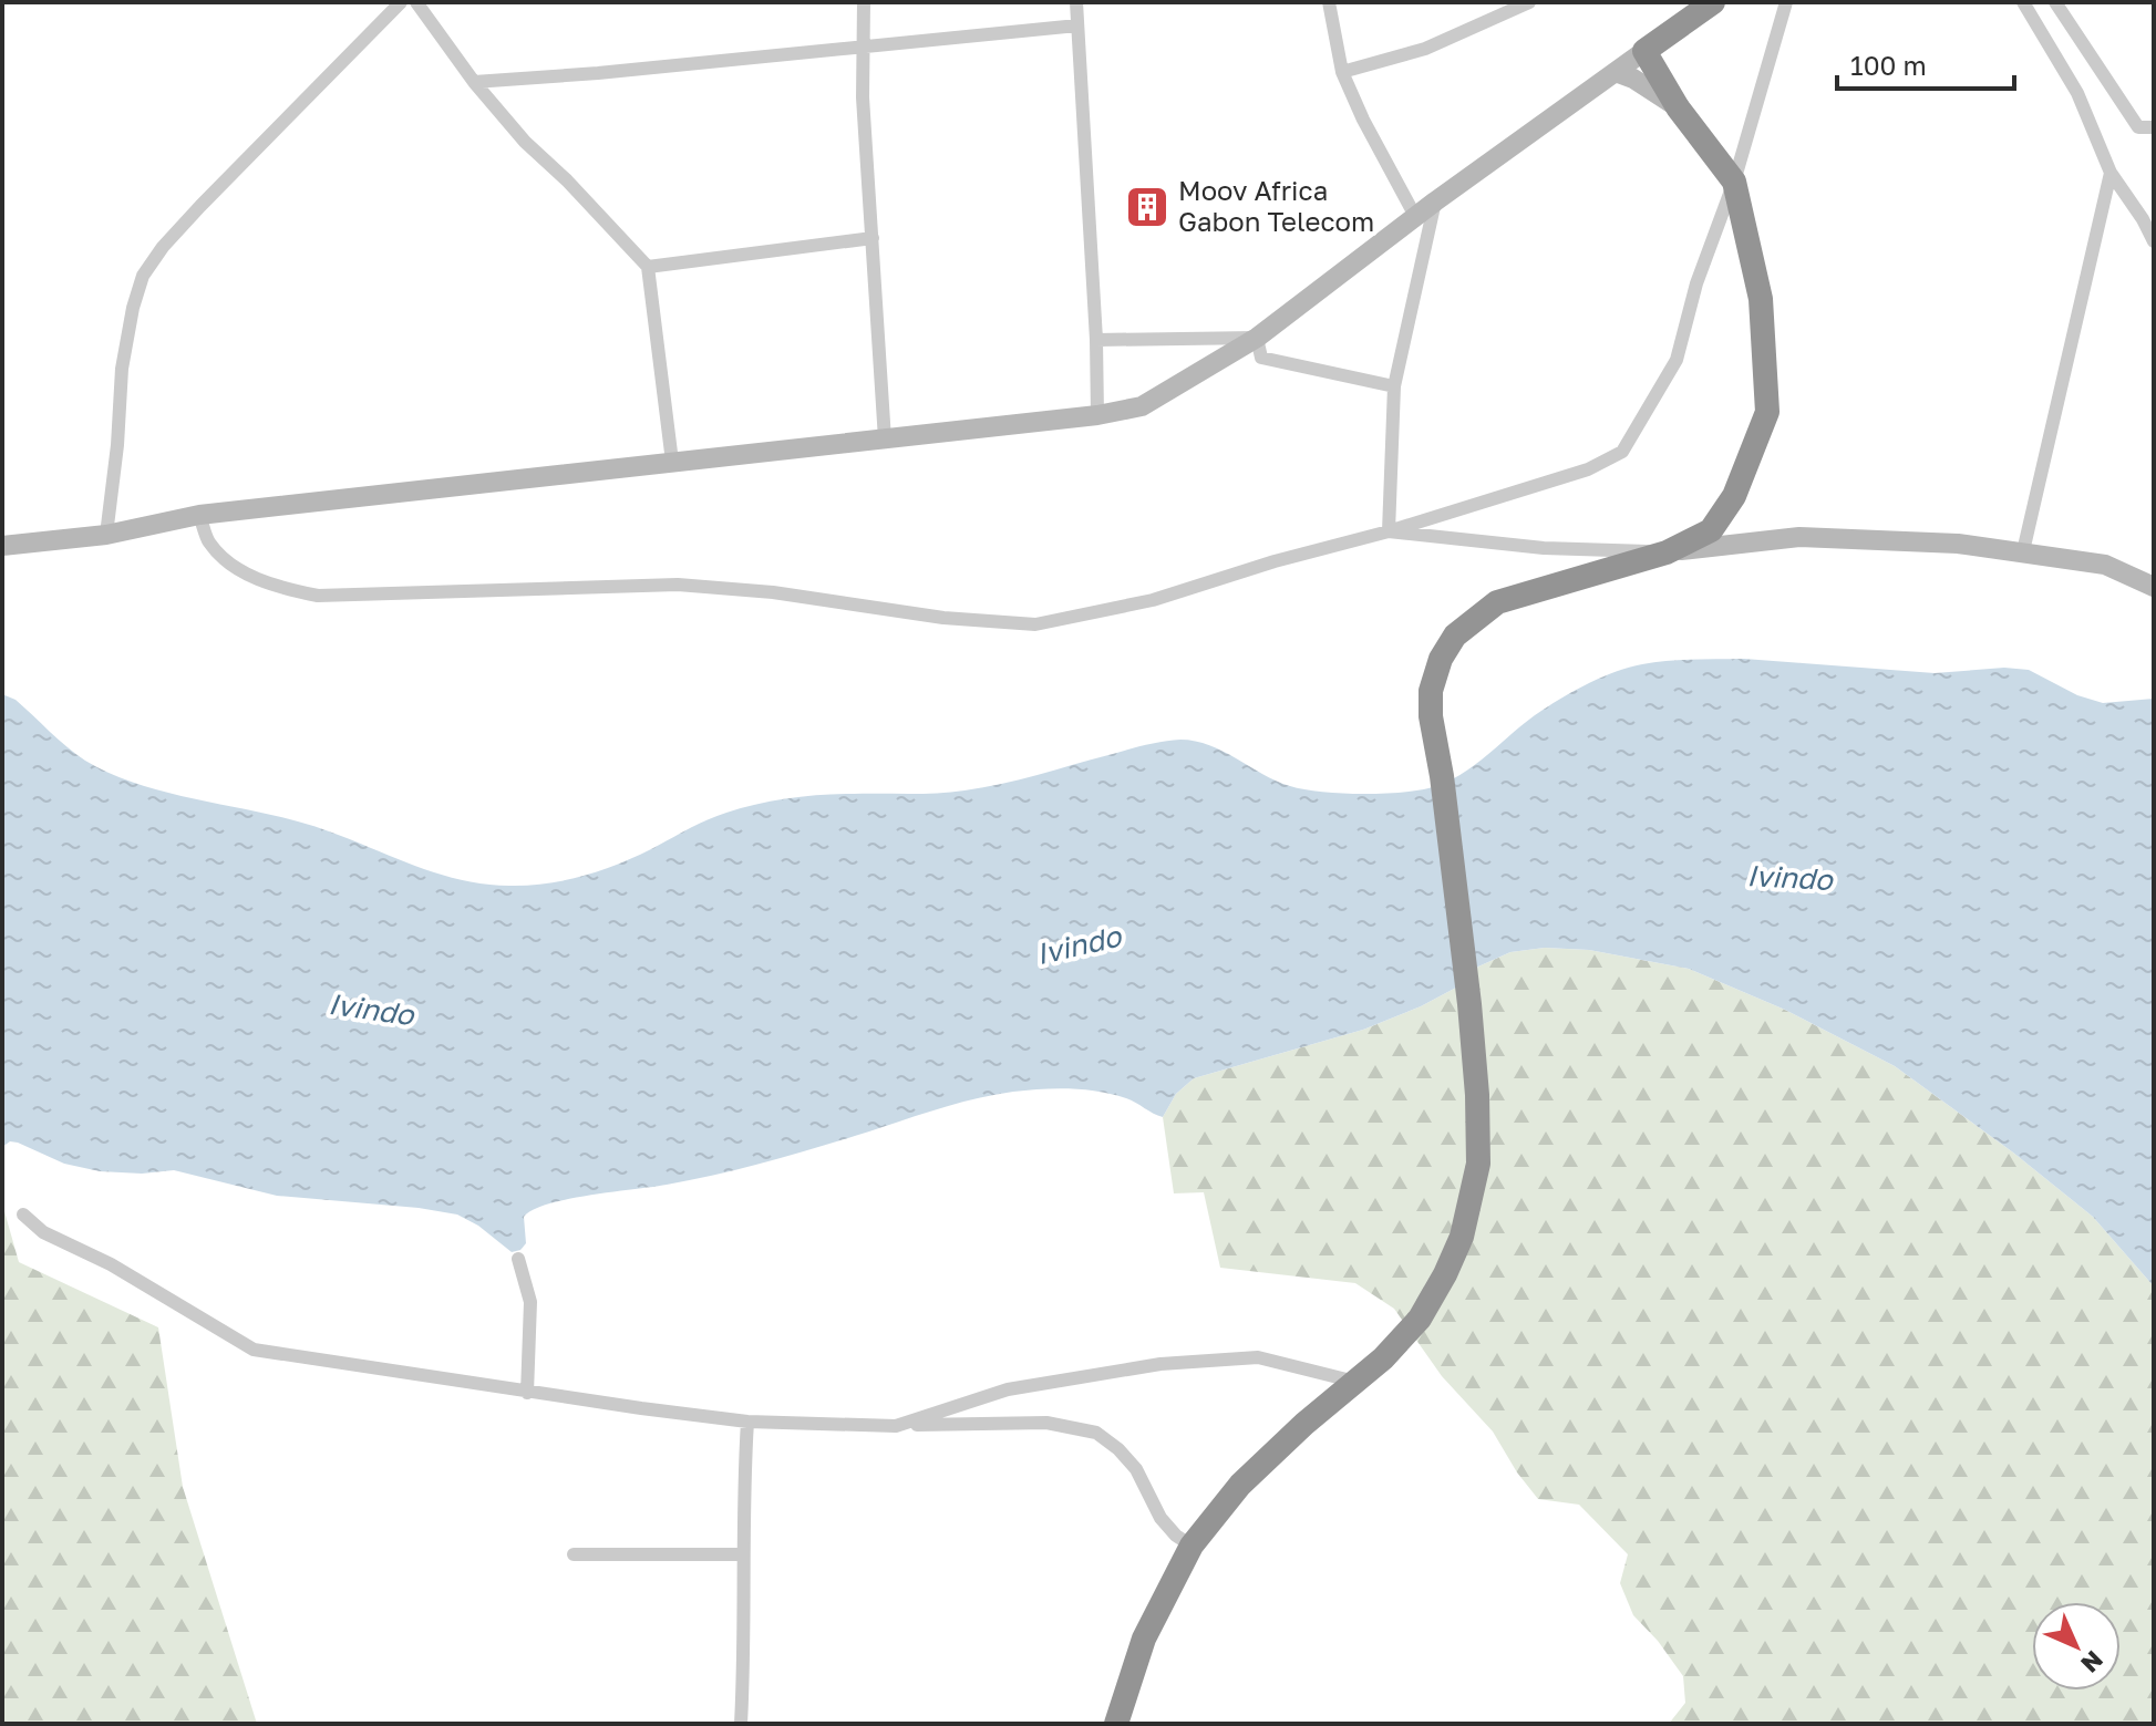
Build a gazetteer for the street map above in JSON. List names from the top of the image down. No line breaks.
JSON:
{"water":["Ivindo"],"places":{"building":["Moov Africa Gabon Telecom"]},"scale_bar":"100 m","north":"bottom right"}
